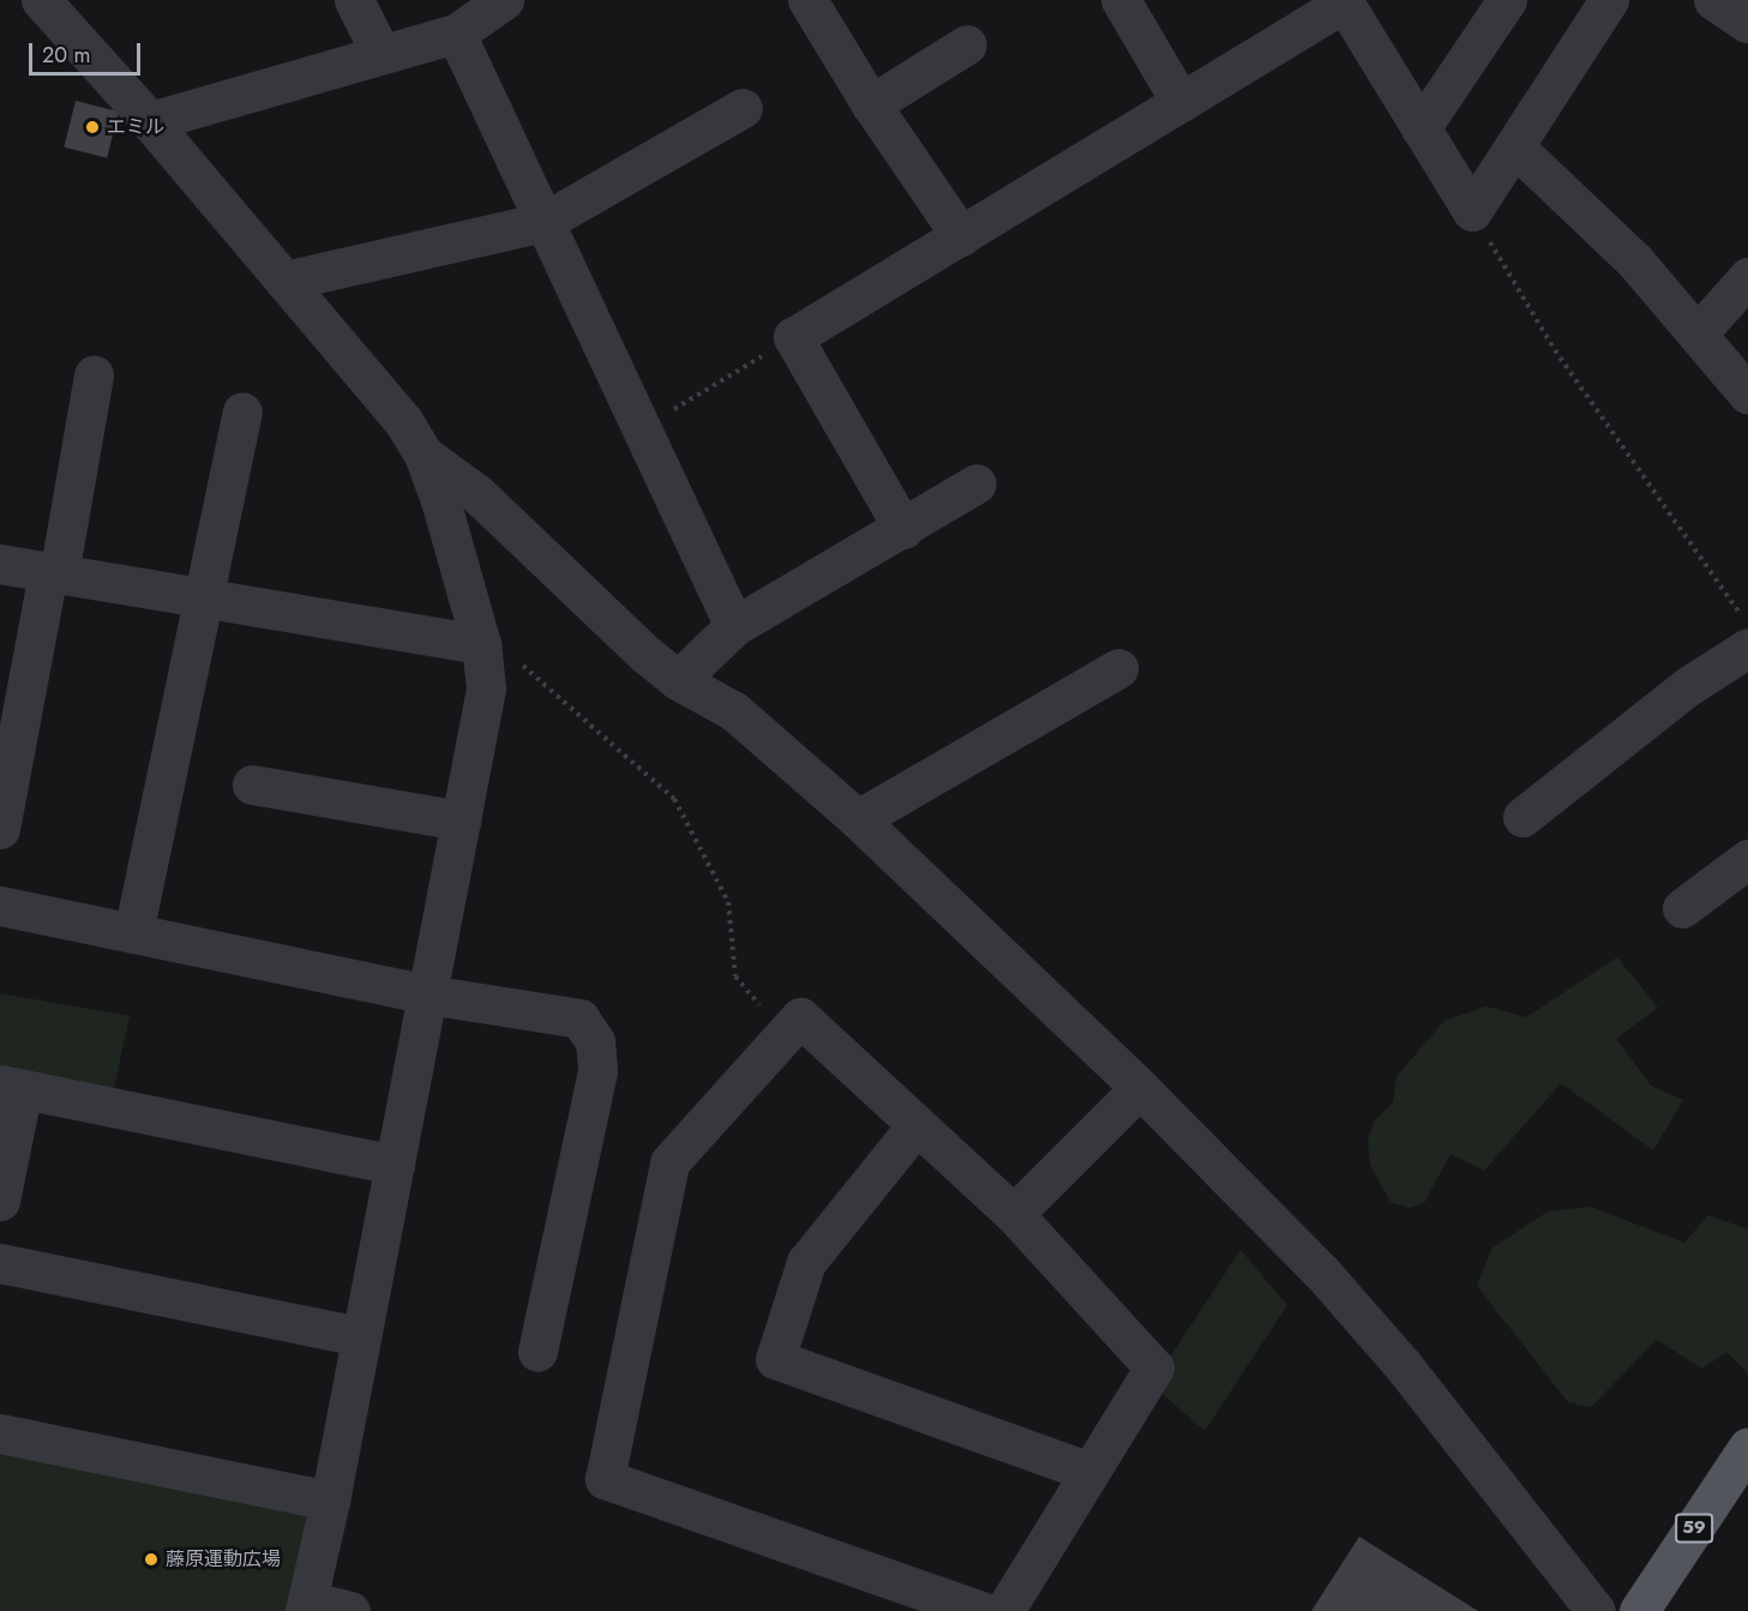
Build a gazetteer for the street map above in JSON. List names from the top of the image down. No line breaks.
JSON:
{"streets":{"main road":["59"]},"places":["エミル","藤原運動広場"],"scale_bar":"20 m"}
